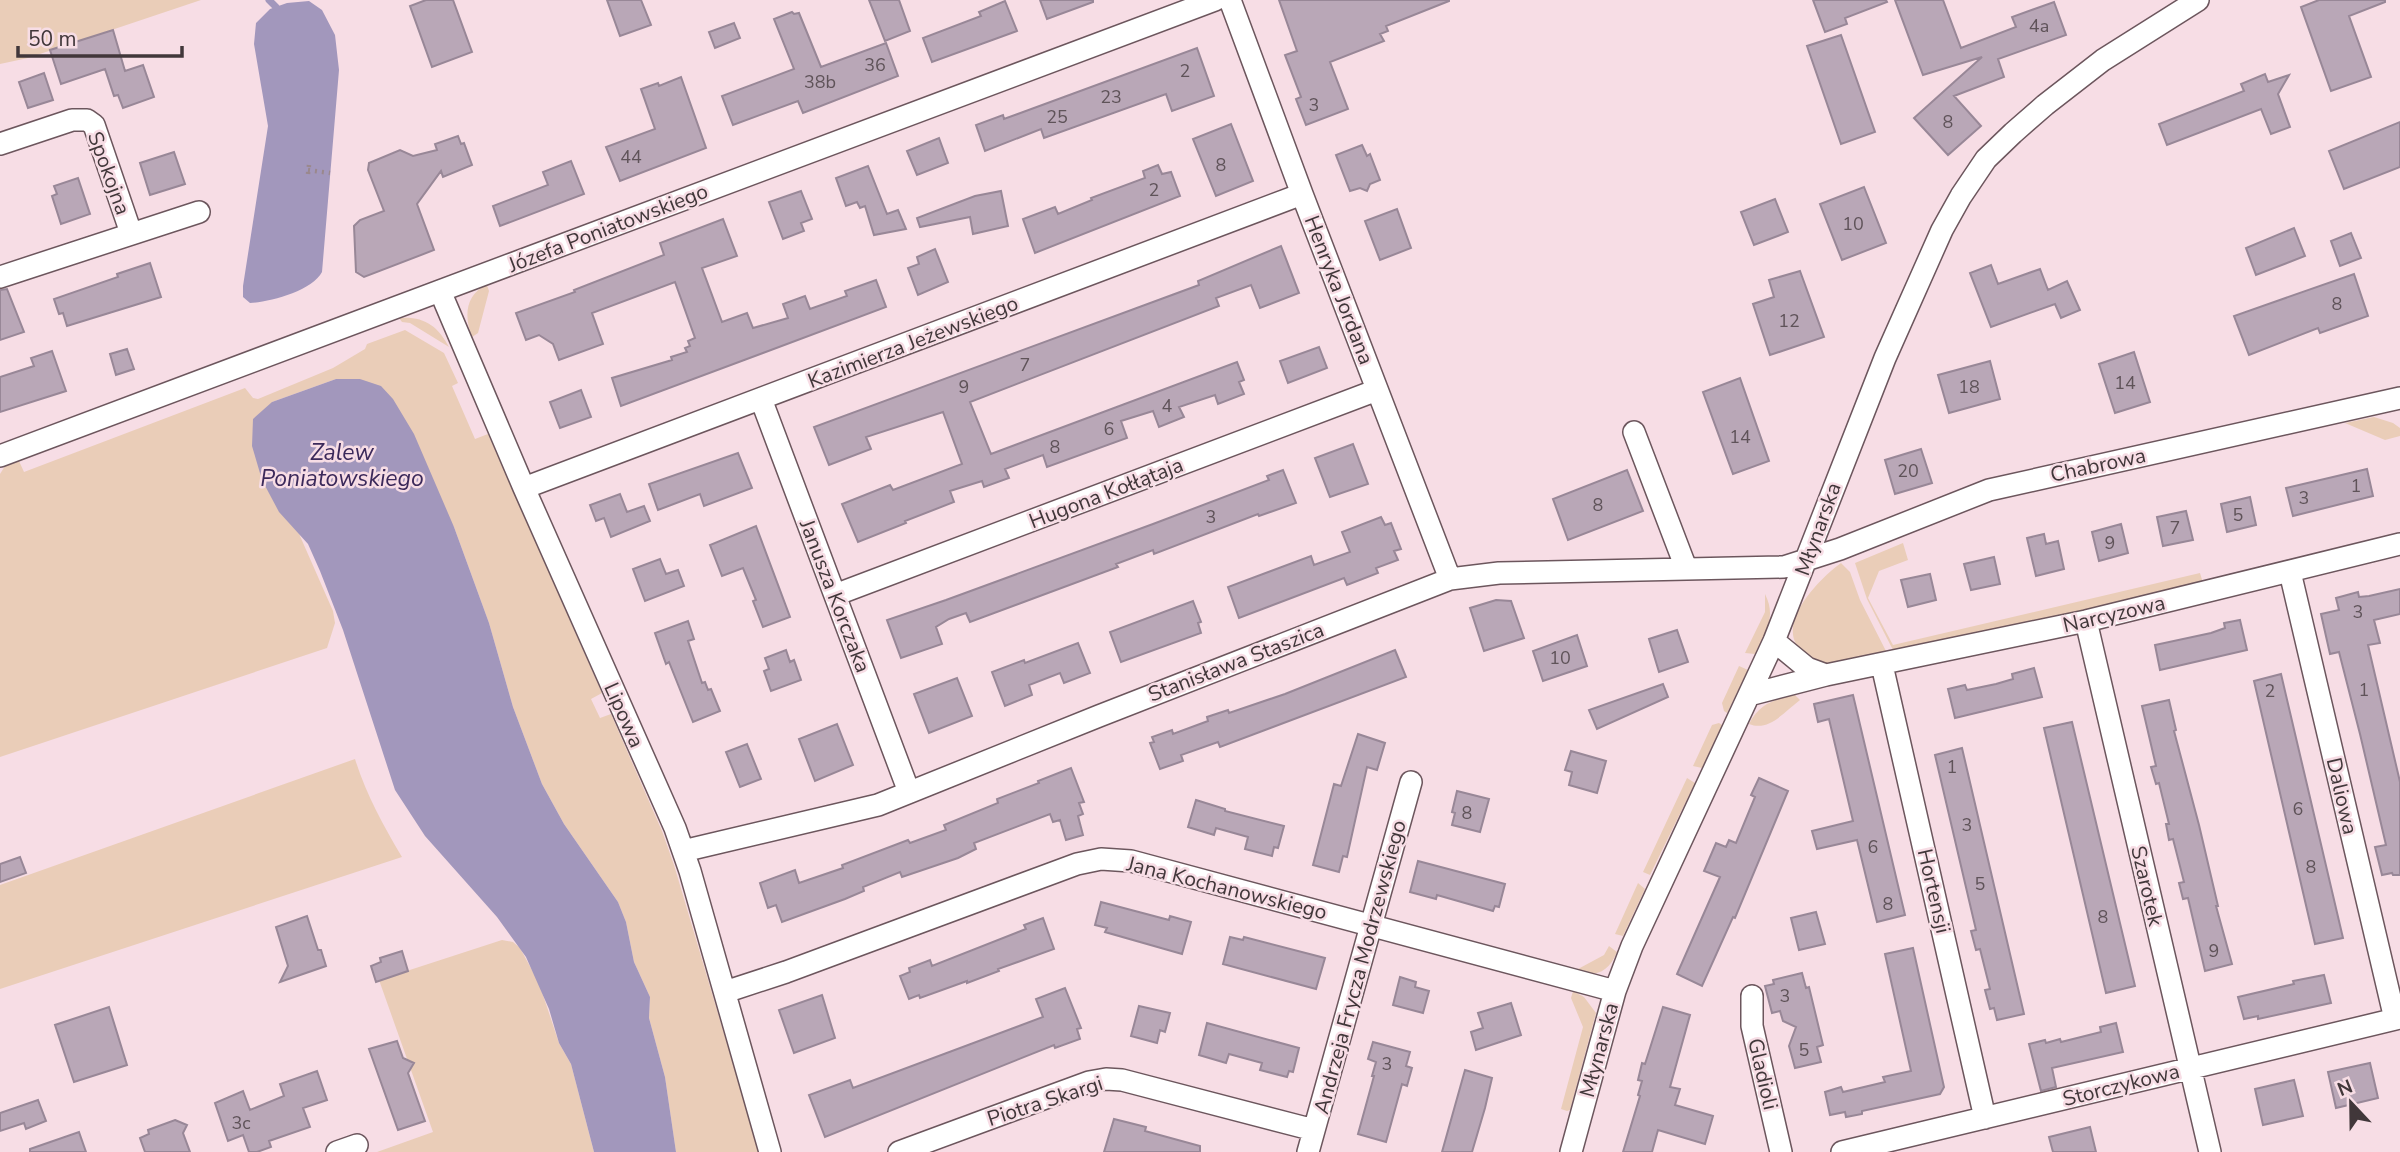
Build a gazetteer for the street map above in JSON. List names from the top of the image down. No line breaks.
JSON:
{"streets":{"street":["Spokojna","Józefa Poniatowskiego","Henryka Jordana","Kazimierza Jeżewskiego","Chabrowa","Hugona Kołłątaja","Młynarska","Janusza Korczaka","Narcyzowa","Stanisława Staszica","Lipowa","Daliowa","Szarotek","Jana Kochanowskiego","Hortensji","Andrzeja Frycza Modrzewskiego","Gladioli","Storczykowa","Piotra Skargi"]},"crossings":[["Józefa Poniatowskiego","Lipowa"],["Henryka Jordana","Kazimierza Jeżewskiego"],["Henryka Jordana","Hugona Kołłątaja"],["Henryka Jordana","Stanisława Staszica"],["Kazimierza Jeżewskiego","Janusza Korczaka"],["Kazimierza Jeżewskiego","Lipowa"],["Chabrowa","Młynarska"],["Chabrowa","Stanisława Staszica"],["Hugona Kołłątaja","Janusza Korczaka"],["Młynarska","Narcyzowa"],["Młynarska","Stanisława Staszica"],["Młynarska","Jana Kochanowskiego"],["Janusza Korczaka","Stanisława Staszica"],["Narcyzowa","Daliowa"],["Narcyzowa","Szarotek"],["Narcyzowa","Hortensji"],["Stanisława Staszica","Lipowa"],["Lipowa","Jana Kochanowskiego"],["Daliowa","Storczykowa"],["Szarotek","Storczykowa"],["Jana Kochanowskiego","Andrzeja Frycza Modrzewskiego"],["Hortensji","Storczykowa"],["Andrzeja Frycza Modrzewskiego","Piotra Skargi"]],"water":["Zalew Poniatowskiego"],"house_numbers":["4a","36","2","38b","23","3","25","8","44","8","2","10","8","12","7","14","9","18","4","6","14","8","20","1","3","8","5","3","7","9","3","10","1","2","1","6","8","3","6","8","5","8","8","9","3","5","3","3c"],"scale_bar":"50 m","north":"top"}
